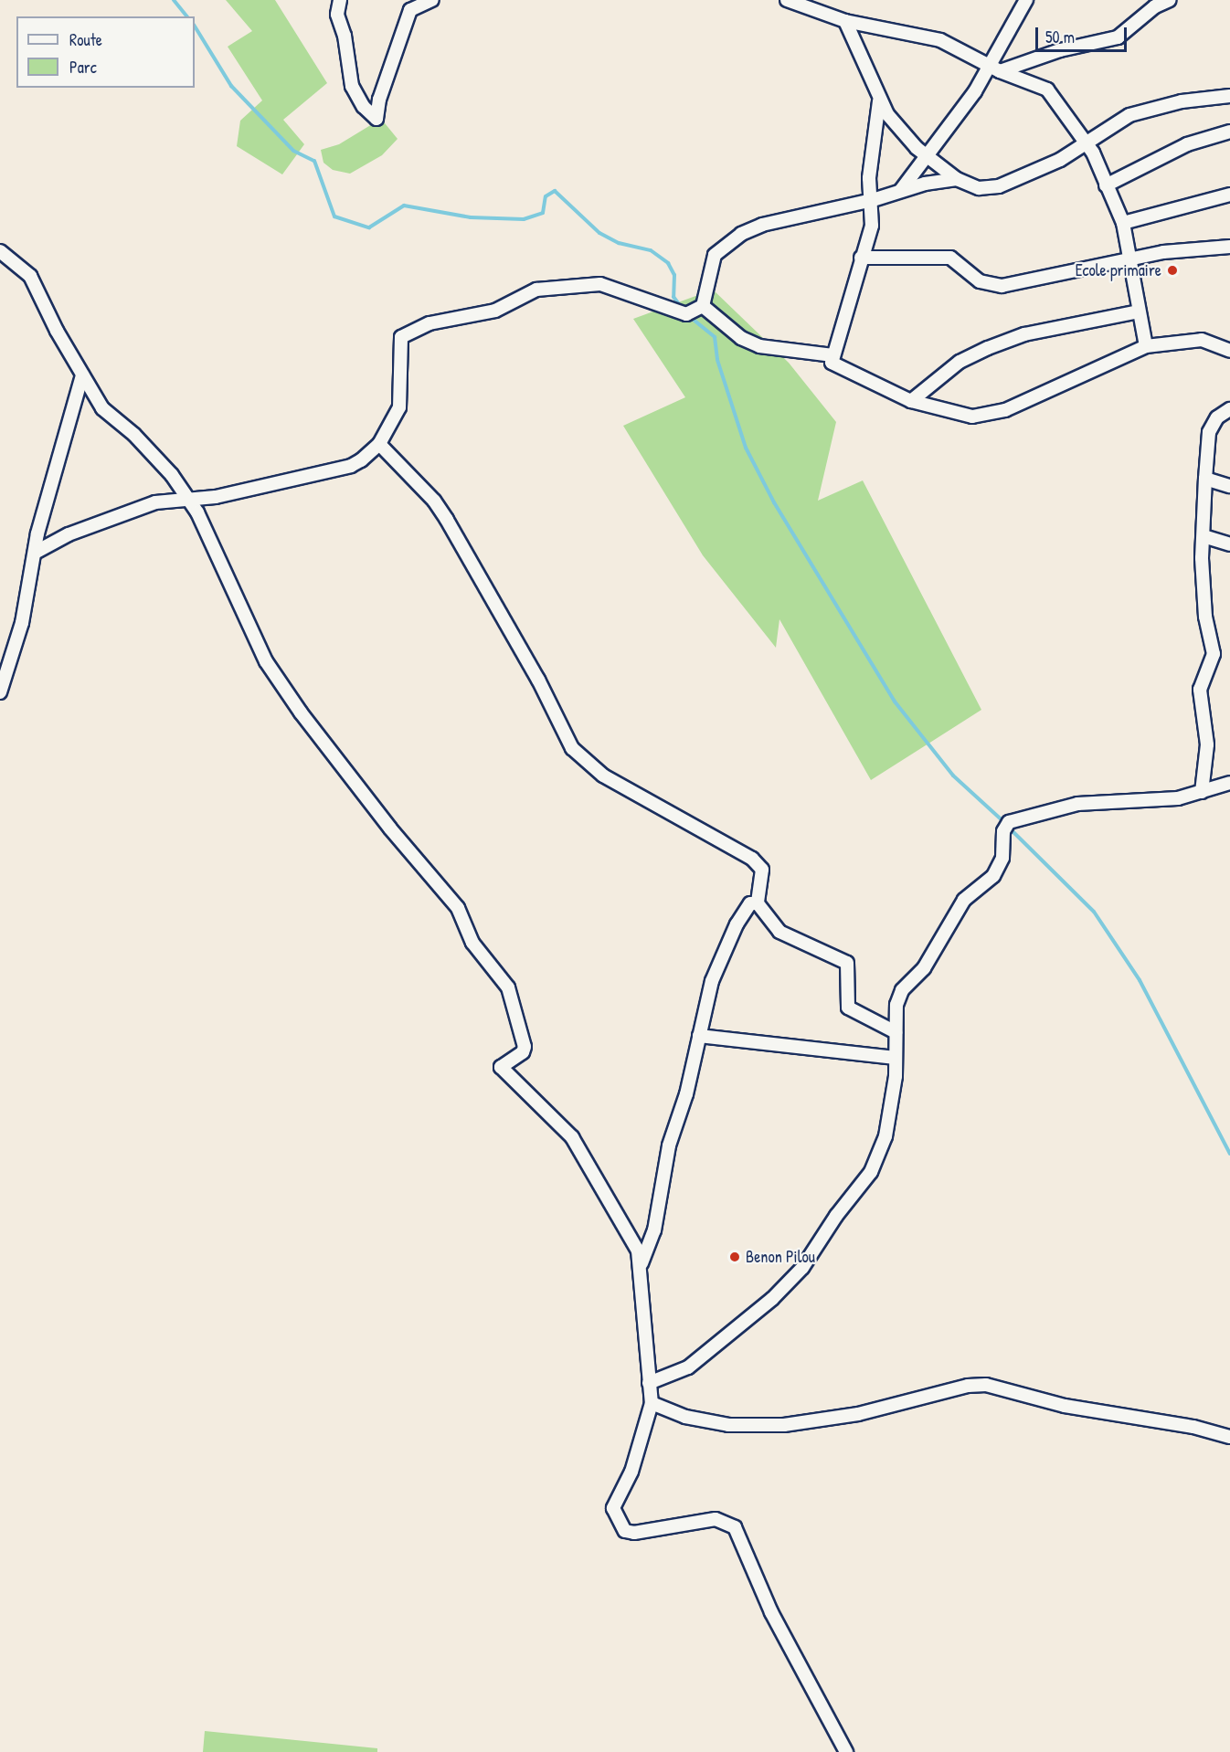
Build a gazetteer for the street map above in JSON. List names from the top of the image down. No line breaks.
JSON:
{"places":["Ecole primaire","Benon Pilou"],"legend":["Route","Parc"],"scale_bar":"50 m"}
